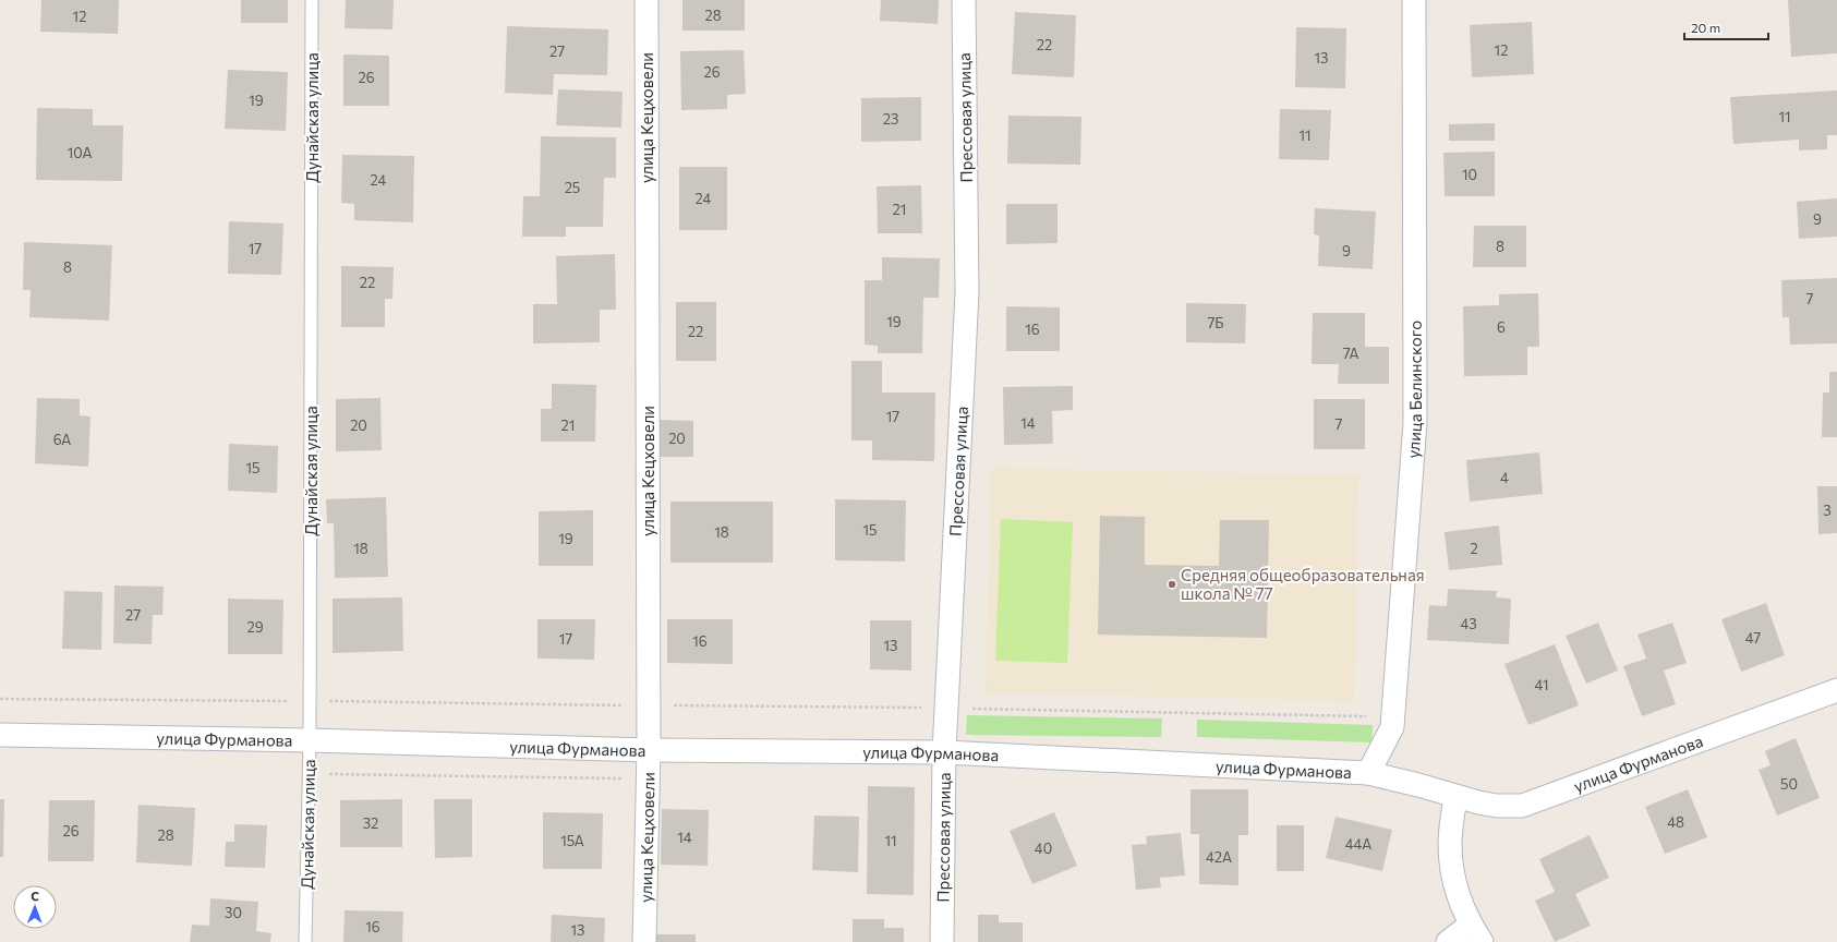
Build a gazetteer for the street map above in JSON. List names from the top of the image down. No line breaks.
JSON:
{"streets":{"street":["улица Кецховели","Прессовая улица","улица Белинского","улица Фурманова"],"lane":["Дунайская улица"]},"crossings":[["Дунайская улица","улица Фурманова"],["улица Кецховели","улица Фурманова"],["Прессовая улица","улица Фурманова"],["улица Белинского","улица Фурманова"]],"places":["Средняя общеобразовательная школа № 77"],"house_numbers":["28","12","22","12","27","13","26","26","19","11","23","11","10А","10","24","25","24","21","9","8","17","9","8","22","7","19","7Б","6","16","22","7А","17","14","7","20","21","20","6А","15","4","3","15","18","19","18","2","27","43","29","47","17","16","13","41","50","48","32","26","28","14","15А","11","44А","40","42А","30","16","13"],"scale_bar":"20 m","north":"top"}
